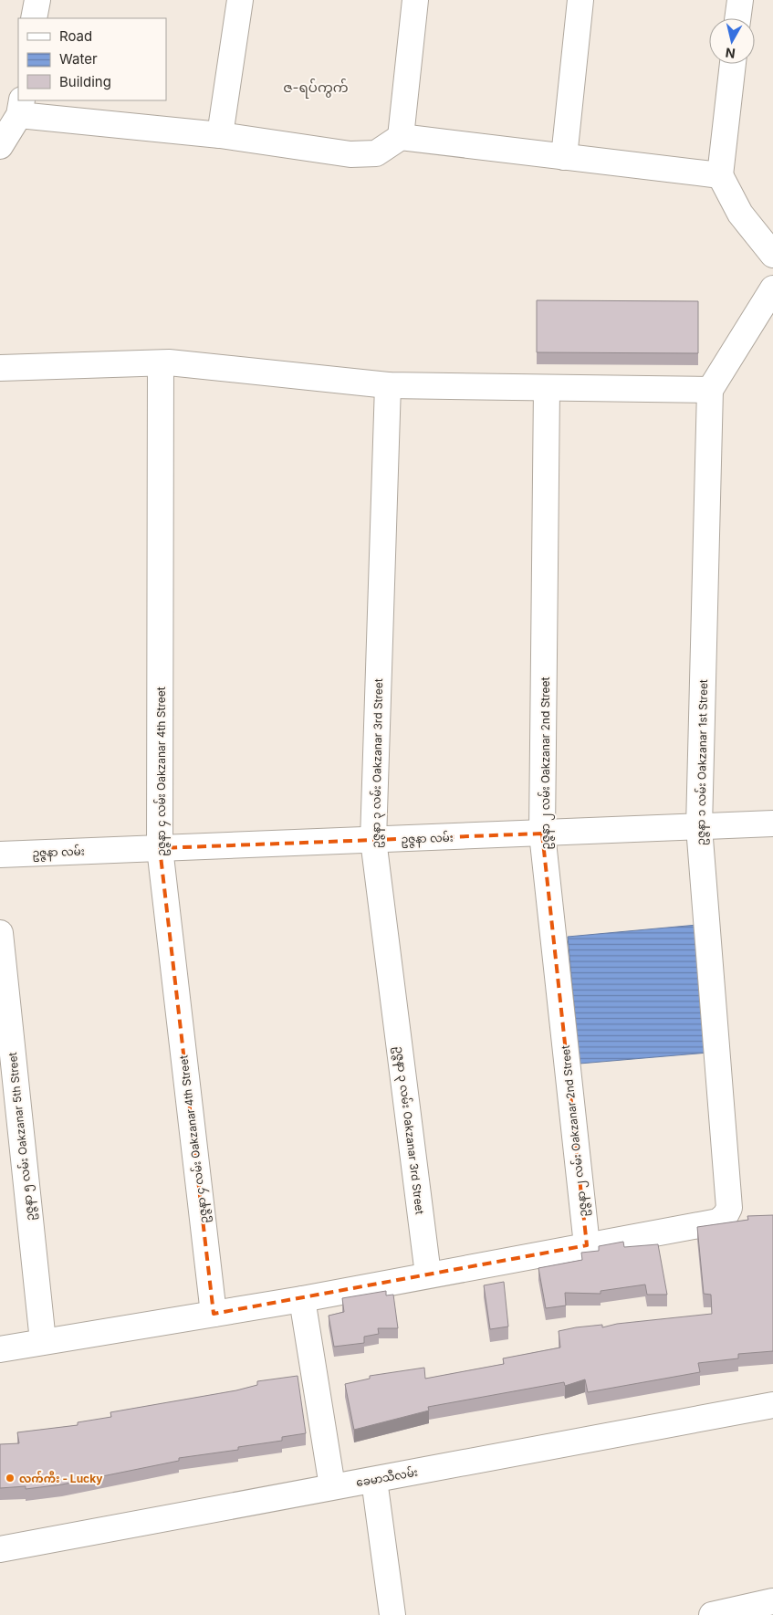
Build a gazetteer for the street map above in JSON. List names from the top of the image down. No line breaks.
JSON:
{"streets":{"street":["ဥဇ္ဇနာ ၁ လမ်း Oakzanar 1st Street","ဥဇ္ဇနာ ၃ လမ်း Oakzanar 3rd Street","ဥဇ္ဇနာ ၂ လမ်း Oakzanar 2nd Street","ဥဇ္ဇနာ ၄ လမ်း Oakzanar 4th Street","ဥဇ္ဇနာ လမ်း","ဥဇ္ဇနာ ၅ လမ်း Oakzanar 5th Street","ခေမာသီလမ်း"]},"crossings":[["ဥဇ္ဇနာ ၁ လမ်း Oakzanar 1st Street","ဥဇ္ဇနာ ၂ လမ်း Oakzanar 2nd Street"],["ဥဇ္ဇနာ ၁ လမ်း Oakzanar 1st Street","ဥဇ္ဇနာ လမ်း"],["ဥဇ္ဇနာ ၃ လမ်း Oakzanar 3rd Street","ဥဇ္ဇနာ လမ်း"],["ဥဇ္ဇနာ ၂ လမ်း Oakzanar 2nd Street","ဥဇ္ဇနာ လမ်း"],["ဥဇ္ဇနာ ၄ လမ်း Oakzanar 4th Street","ဥဇ္ဇနာ လမ်း"]],"districts":["ဇ-ရပ်ကွက်"],"places":["လက်ကီး - Lucky"],"legend":["Road","Water","Building"],"north":"bottom"}
